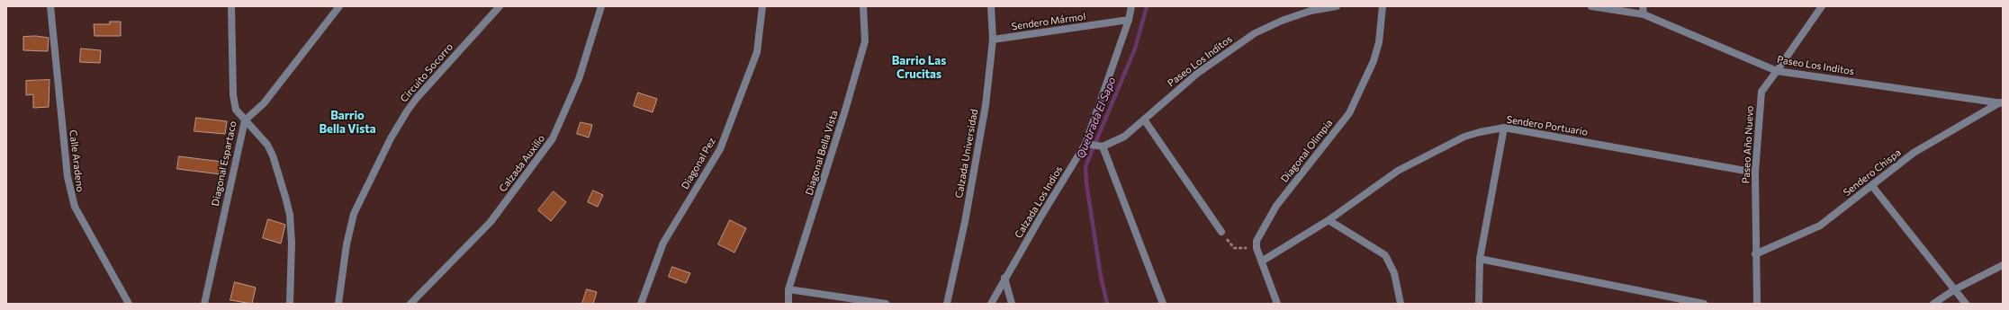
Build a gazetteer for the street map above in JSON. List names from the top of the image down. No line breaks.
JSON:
{"streets":{"street":["Sendero Mármol","Paseo Los Inditos","Circuito Socorro","Sendero Portuario","Paseo Año Nuevo","Diagonal Olimpia","Diagonal Bella Vista","Calzada Universidad","Calle Aradeno","Diagonal Espartaco","Calzada Auxilio","Diagonal Pez","Sendero Chispa","Calzada Los Indios"]},"crossings":[["Sendero Mármol","Calzada Universidad"],["Sendero Mármol","Calzada Los Indios"],["Paseo Los Inditos","Paseo Año Nuevo"],["Paseo Los Inditos","Sendero Chispa"],["Sendero Portuario","Paseo Año Nuevo"],["Paseo Año Nuevo","Sendero Chispa"]],"districts":["Barrio Las Crucitas","Barrio Bella Vista"],"water":["Quebrada El Sapo"]}
